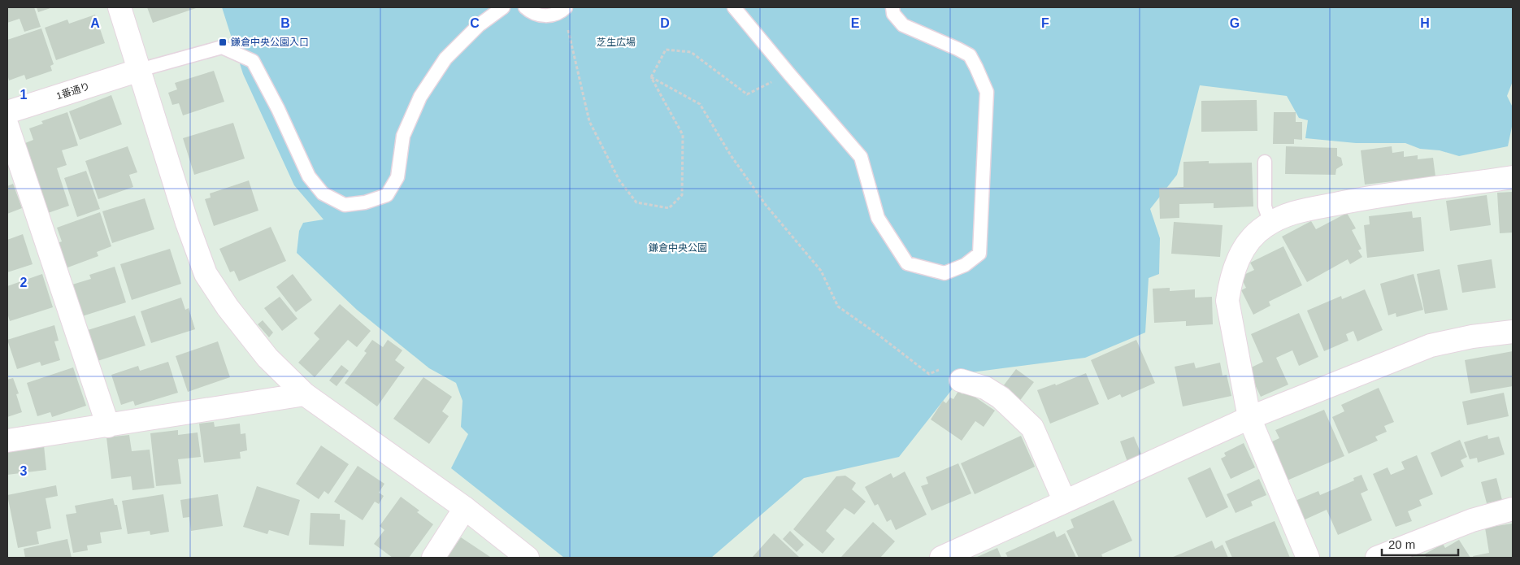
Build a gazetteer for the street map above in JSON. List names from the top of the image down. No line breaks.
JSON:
{"streets":{"street":["1番通り"]},"parks":["芝生広場","鎌倉中央公園"],"places":{"transit":["鎌倉中央公園入口"]},"scale_bar":"20 m","grid":{"columns":["A","B","C","D","E","F","G","H"],"rows":["1","2","3"]}}
